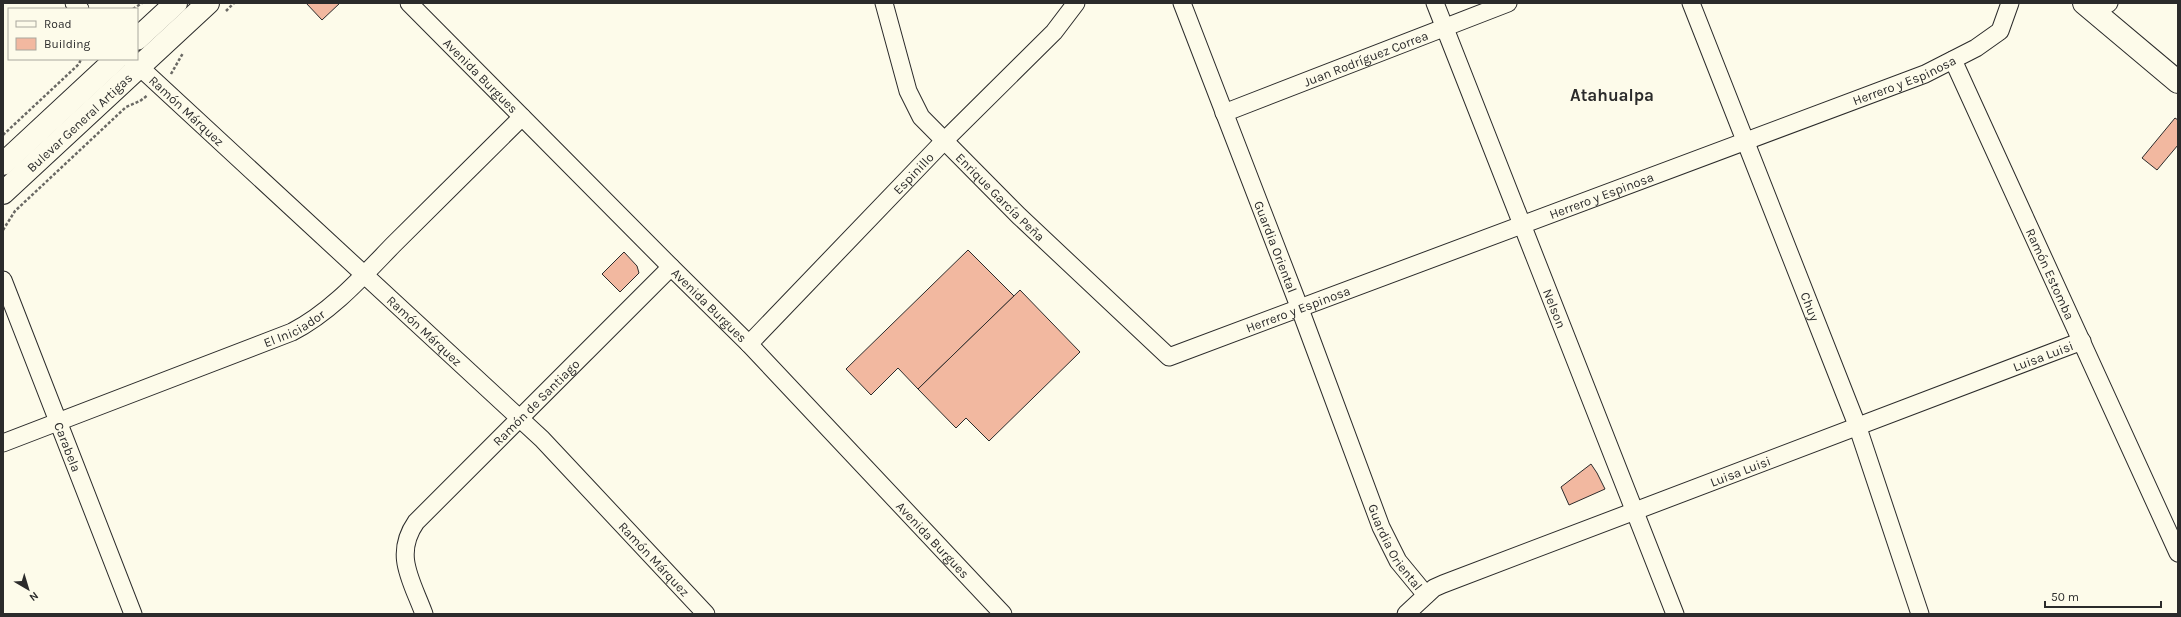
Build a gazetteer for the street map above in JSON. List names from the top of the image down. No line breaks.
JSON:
{"streets":{"main road":["Bulevar General Artigas"],"street":["Juan Rodríguez Correa","Avenida Burgues","Herrero y Espinosa","Ramón Márquez","Espinillo","Enrique García Peña","Guardia Oriental","Ramón Estomba","Chuy","Nelson","El Iniciador","Luisa Luisi","Ramón de Santiago","Carabela"]},"crossings":[["Juan Rodríguez Correa","Guardia Oriental"],["Juan Rodríguez Correa","Nelson"],["Avenida Burgues","Espinillo"],["Avenida Burgues","El Iniciador"],["Avenida Burgues","Ramón de Santiago"],["Herrero y Espinosa","Enrique García Peña"],["Herrero y Espinosa","Guardia Oriental"],["Herrero y Espinosa","Ramón Estomba"],["Herrero y Espinosa","Chuy"],["Herrero y Espinosa","Nelson"],["Ramón Márquez","Bulevar General Artigas"],["Ramón Márquez","El Iniciador"],["Ramón Márquez","Ramón de Santiago"],["Espinillo","Enrique García Peña"],["Guardia Oriental","Luisa Luisi"],["Ramón Estomba","Luisa Luisi"],["Chuy","Luisa Luisi"],["Nelson","Luisa Luisi"],["El Iniciador","Carabela"]],"districts":["Atahualpa"],"legend":["Road","Building"],"scale_bar":"50 m","north":"bottom right"}
